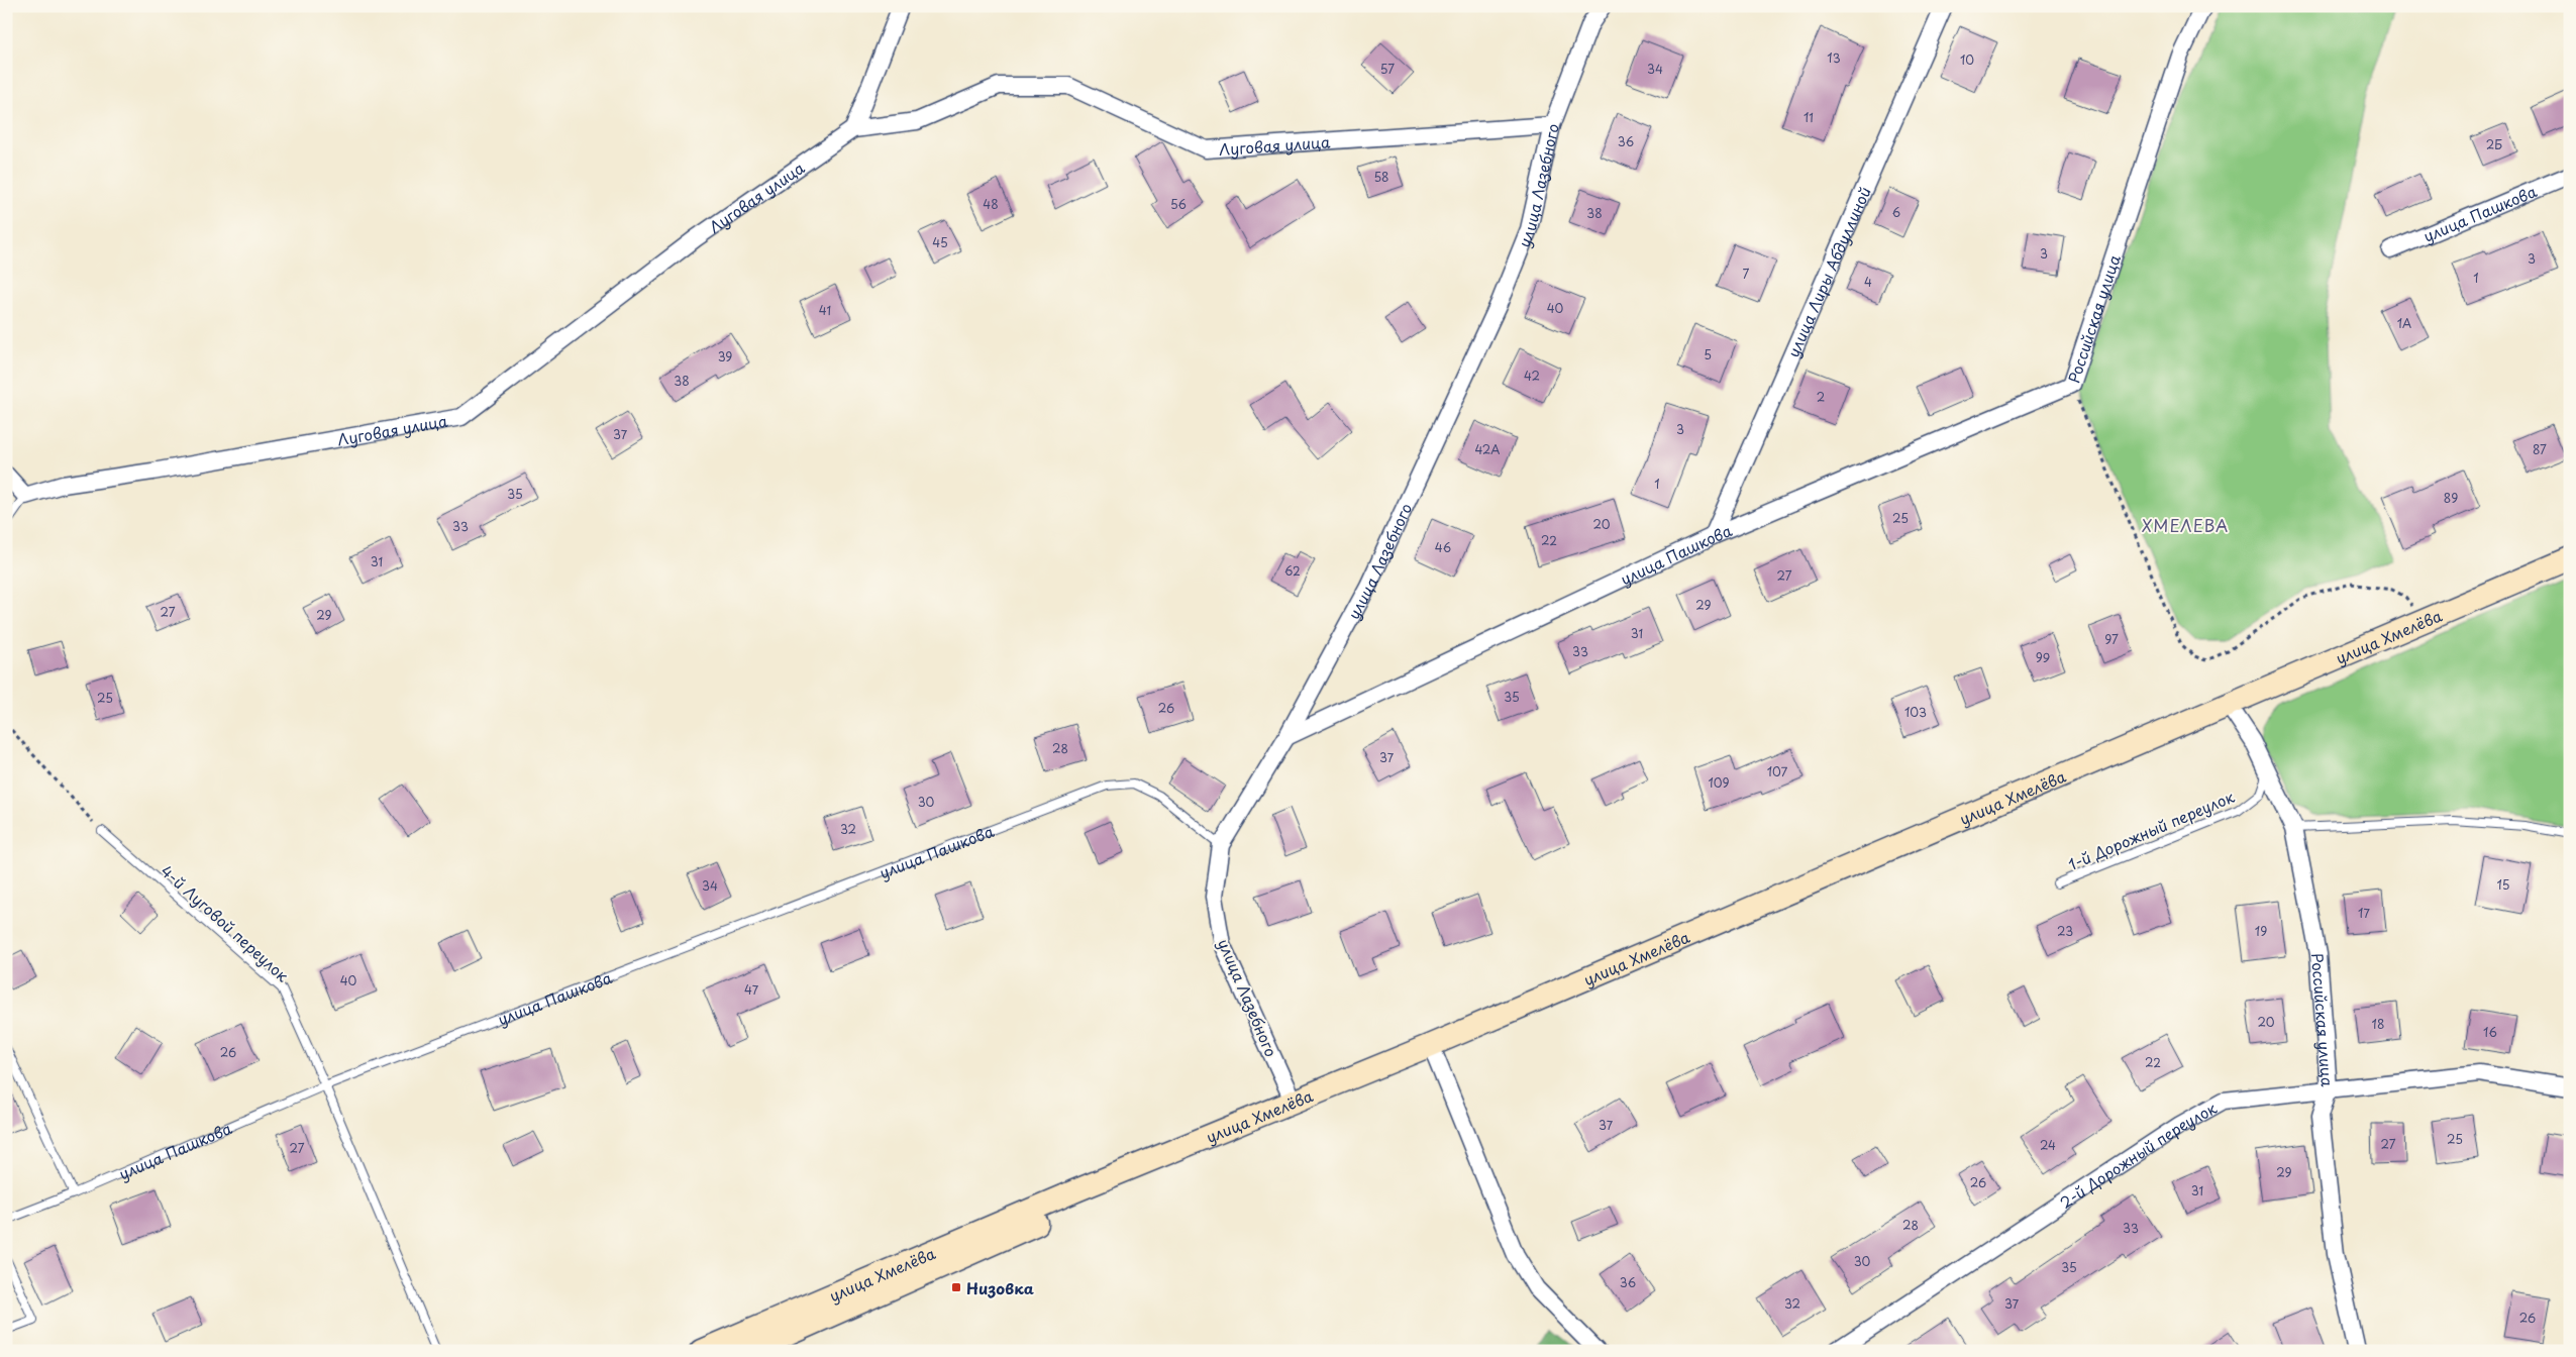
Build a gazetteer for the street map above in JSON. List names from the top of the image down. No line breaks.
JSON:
{"streets":{"main road":["улица Хмелёва"],"street":["Луговая улица","улица Лазебного","улица Пашкова","улица Лиры Абдуллиной","Российская улица","2-й Дорожный переулок"],"lane":["1-й Дорожный переулок","4-й Луговой переулок"]},"crossings":[["Луговая улица","улица Лазебного"],["улица Лазебного","улица Пашкова"],["улица Лазебного","улица Хмелёва"],["улица Пашкова","улица Лиры Абдуллиной"],["улица Пашкова","Российская улица"],["улица Пашкова","4-й Луговой переулок"],["Российская улица","улица Хмелёва"],["Российская улица","1-й Дорожный переулок"],["Российская улица","2-й Дорожный переулок"]],"districts":["ХМЕЛЕВА"],"places":{"transit":["Низовка"]},"house_numbers":["13","10","57","34","11","36","2Б","58","48","56","6","38","45","3","3","7","1","4","40","41","1А","5","39","42","38","2","3","37","42А","87","1","35","89","25","20","33","22","46","31","62","27","29","27","29","31","97","33","99","35","25","26","103","28","37","107","109","30","32","15","34","17","23","19","40","47","20","18","16","26","22","37","25","27","24","27","29","26","31","28","33","30","35","36","32","37","26"]}
